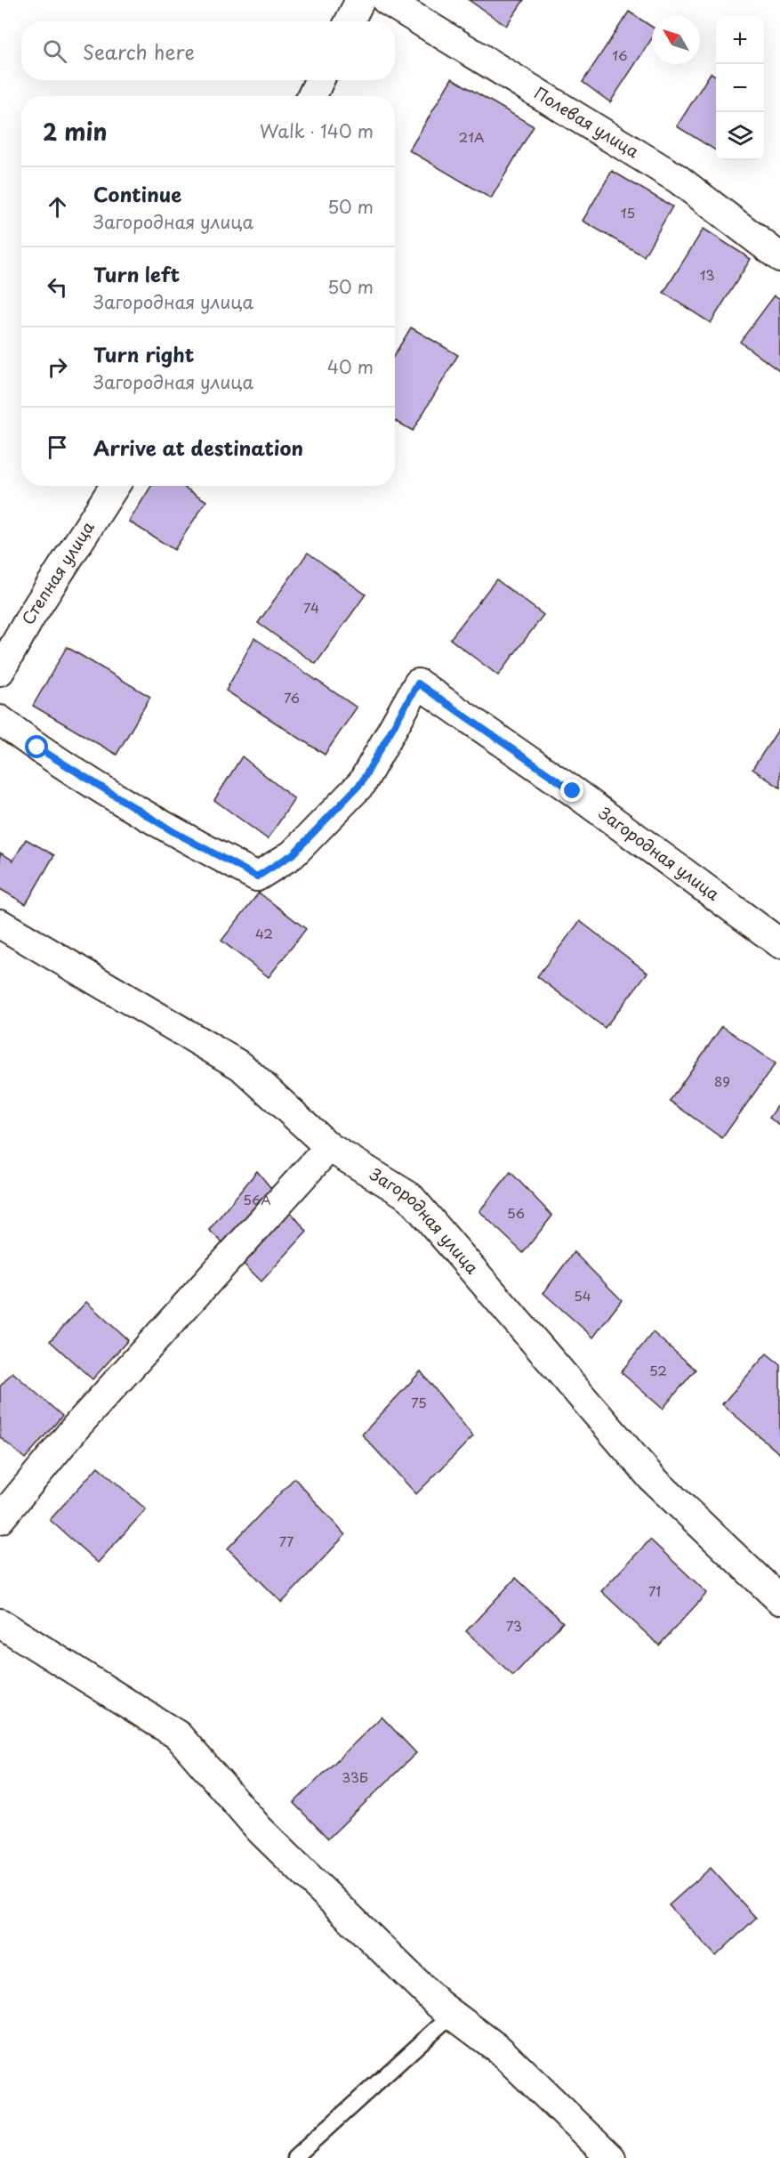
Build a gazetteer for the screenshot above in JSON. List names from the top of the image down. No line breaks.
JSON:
{"streets":{"street":["Полевая улица","Степная улица","Загородная улица"]},"house_numbers":["16","21А","15","13","74","76","42","89","56А","56","54","52","75","77","71","73","33Б"],"north":"top left","page":{"map_buttons":["+","−"],"search":"Search here","heading":["2 min","Walk · 140 m"],"list":[["Continue","Загородная улица","50 m"],["Turn left","Загородная улица","50 m"],["Turn right","Загородная улица","40 m"],"Arrive at destination"]}}
